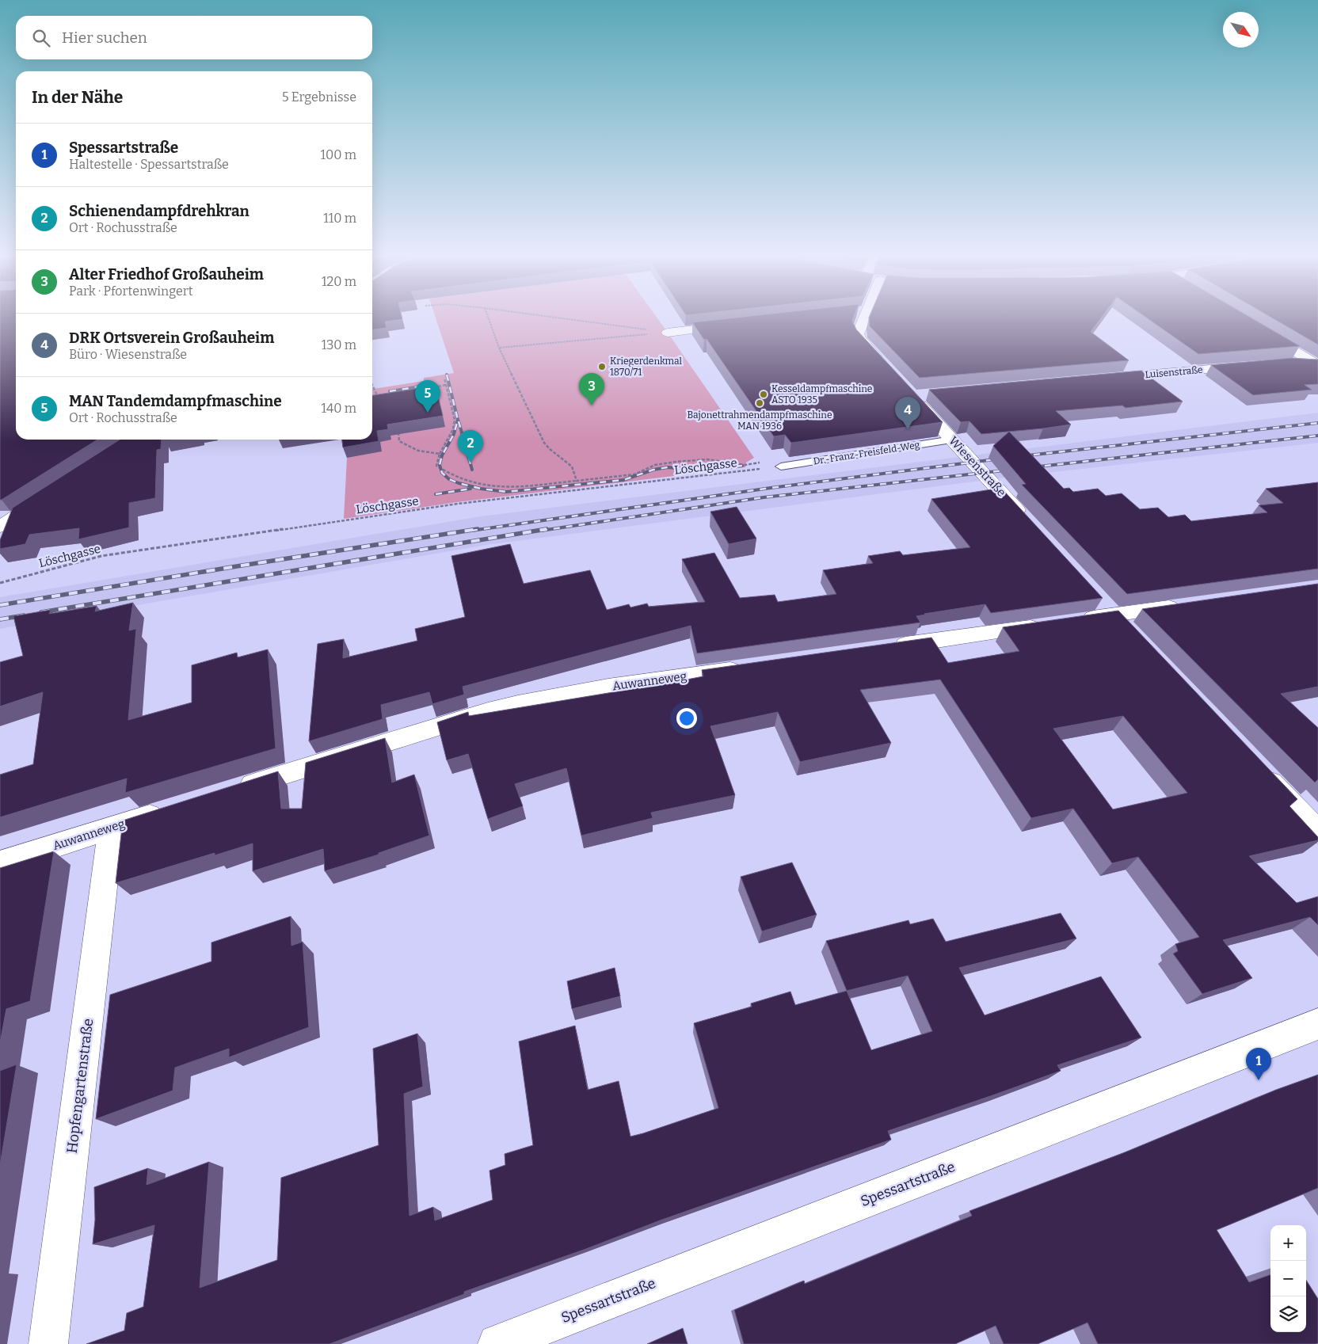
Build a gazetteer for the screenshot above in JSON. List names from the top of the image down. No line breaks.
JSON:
{"streets":{"street":["Luisenstraße","Wiesenstraße","Auwanneweg","Hopfengartenstraße","Spessartstraße"],"lane":["Dr.-Franz-Freisfeld-Weg"],"path":["Löschgasse"]},"crossings":[["Dr.-Franz-Freisfeld-Weg","Löschgasse"],["Dr.-Franz-Freisfeld-Weg","Wiesenstraße"],["Auwanneweg","Hopfengartenstraße"]],"places":["Kriegerdenkmal 1870/71","Kesseldampfmaschine ASTO 1935","Bajonettrahmendampfmaschine MAN 1936"],"north":"bottom right","page":{"search":"Hier suchen","heading":["In der Nähe","5 Ergebnisse"],"list":[{"mark":"1","name":"Spessartstraße","note":"Haltestelle · Spessartstraße","value":"100 m"},{"mark":"2","name":"Schienendampfdrehkran","note":"Ort · Rochusstraße","value":"110 m"},{"mark":"3","name":"Alter Friedhof Großauheim","note":"Park · Pfortenwingert","value":"120 m"},{"mark":"4","name":"DRK Ortsverein Großauheim","note":"Büro · Wiesenstraße","value":"130 m"},{"mark":"5","name":"MAN Tandemdampfmaschine","note":"Ort · Rochusstraße","value":"140 m"}],"pins":["3","5","4","2","1"],"map_buttons":["+","−"]}}
